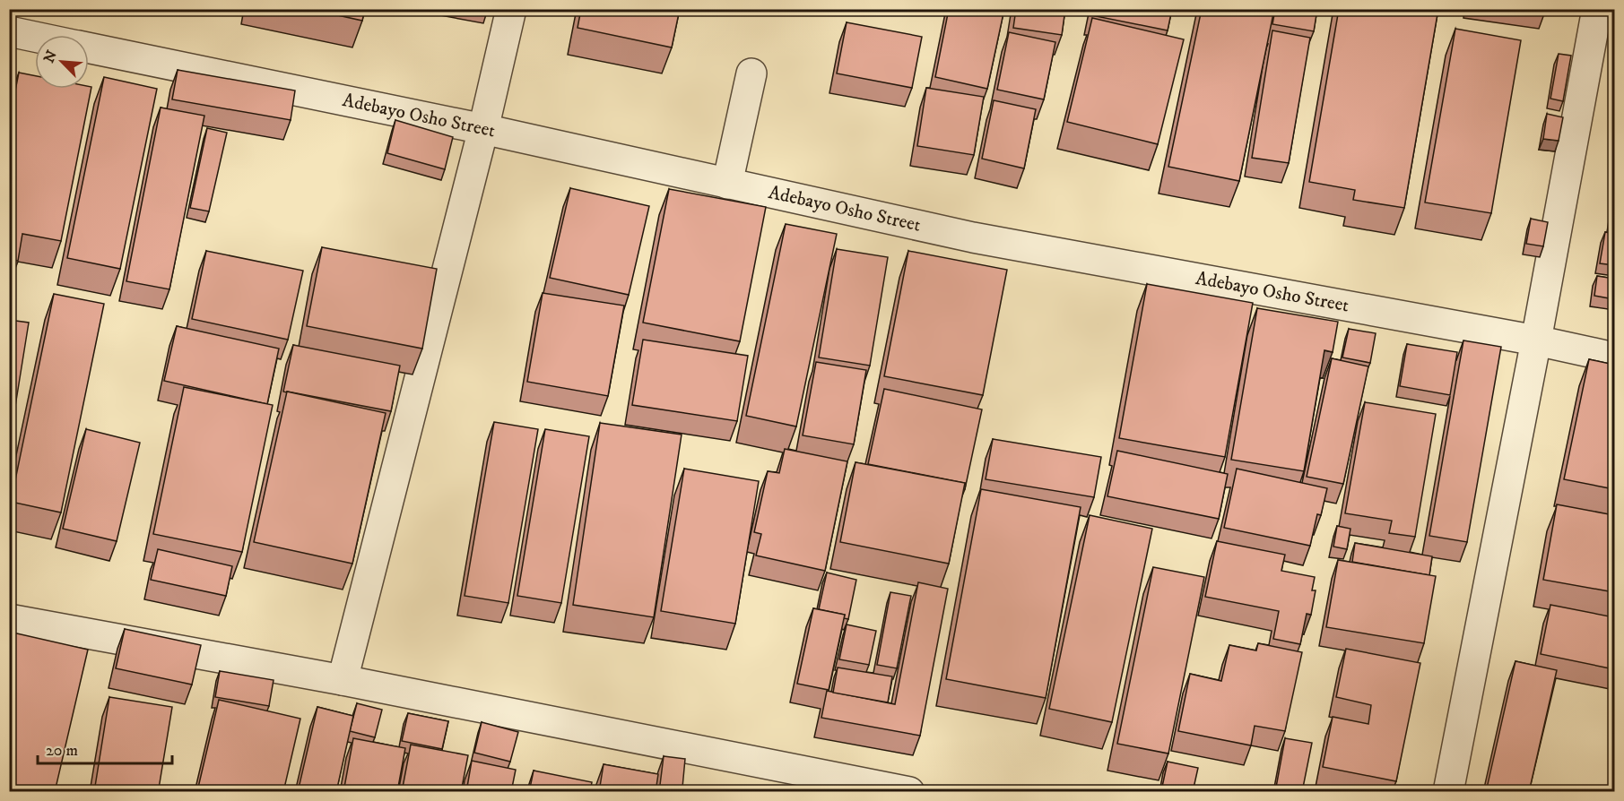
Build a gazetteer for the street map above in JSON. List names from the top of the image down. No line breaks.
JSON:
{"streets":{"street":["Adebayo Osho Street"]},"scale_bar":"20 m","north":"top left"}
